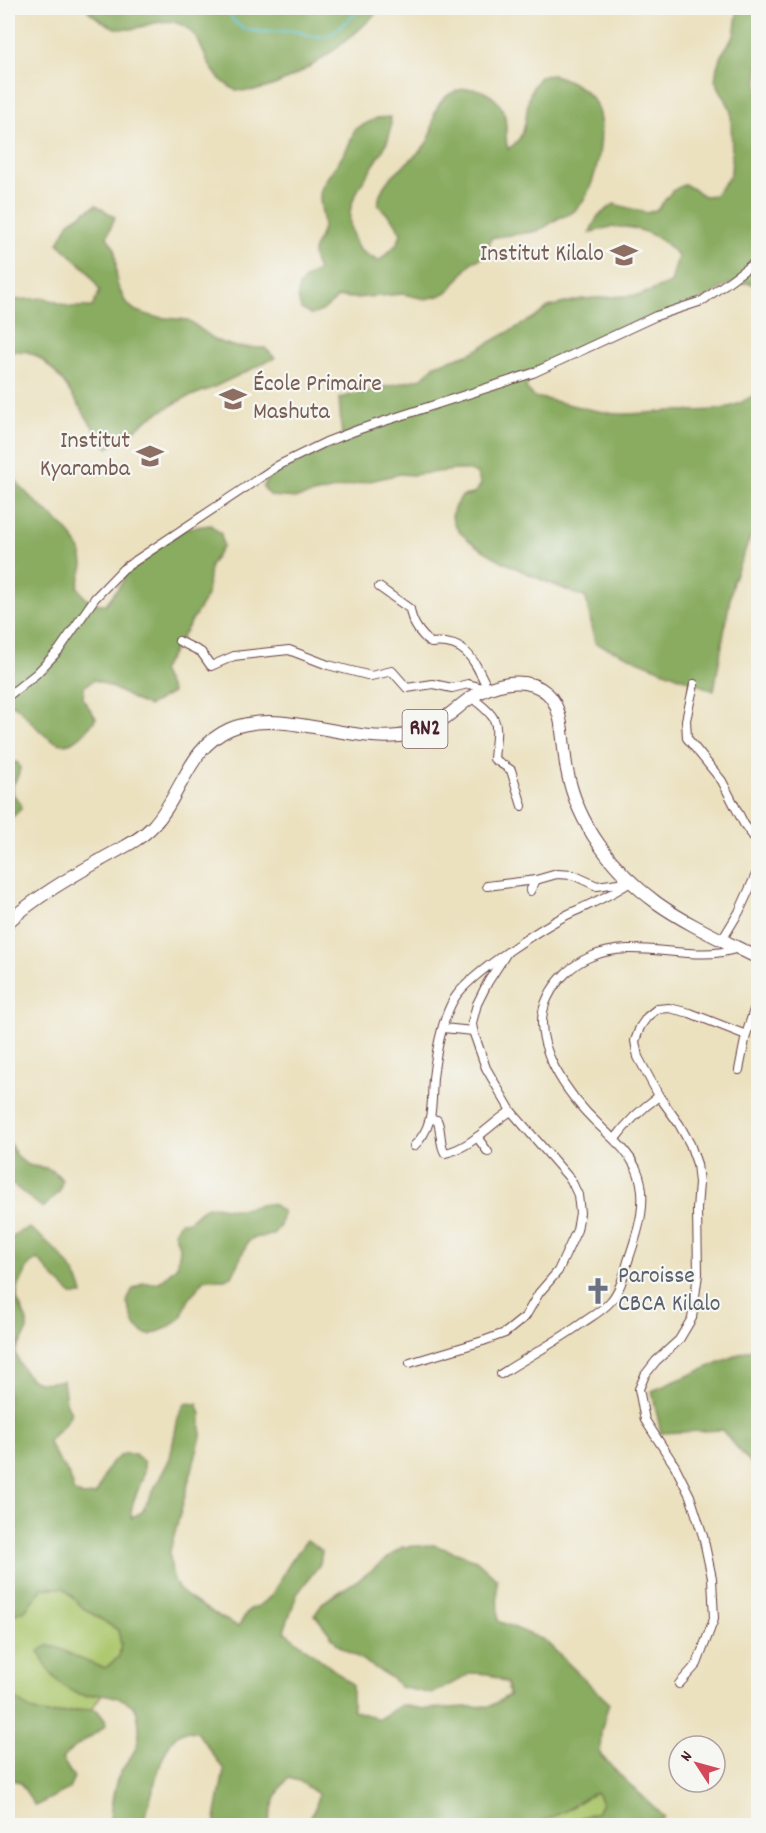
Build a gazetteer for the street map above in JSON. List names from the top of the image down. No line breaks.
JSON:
{"streets":{"highway":["RN2"]},"places":{"school or university":["Institut Kilalo","École Primaire Mashuta","Institut Kyaramba"],"church":["Paroisse CBCA Kilalo"]},"north":"top left"}
